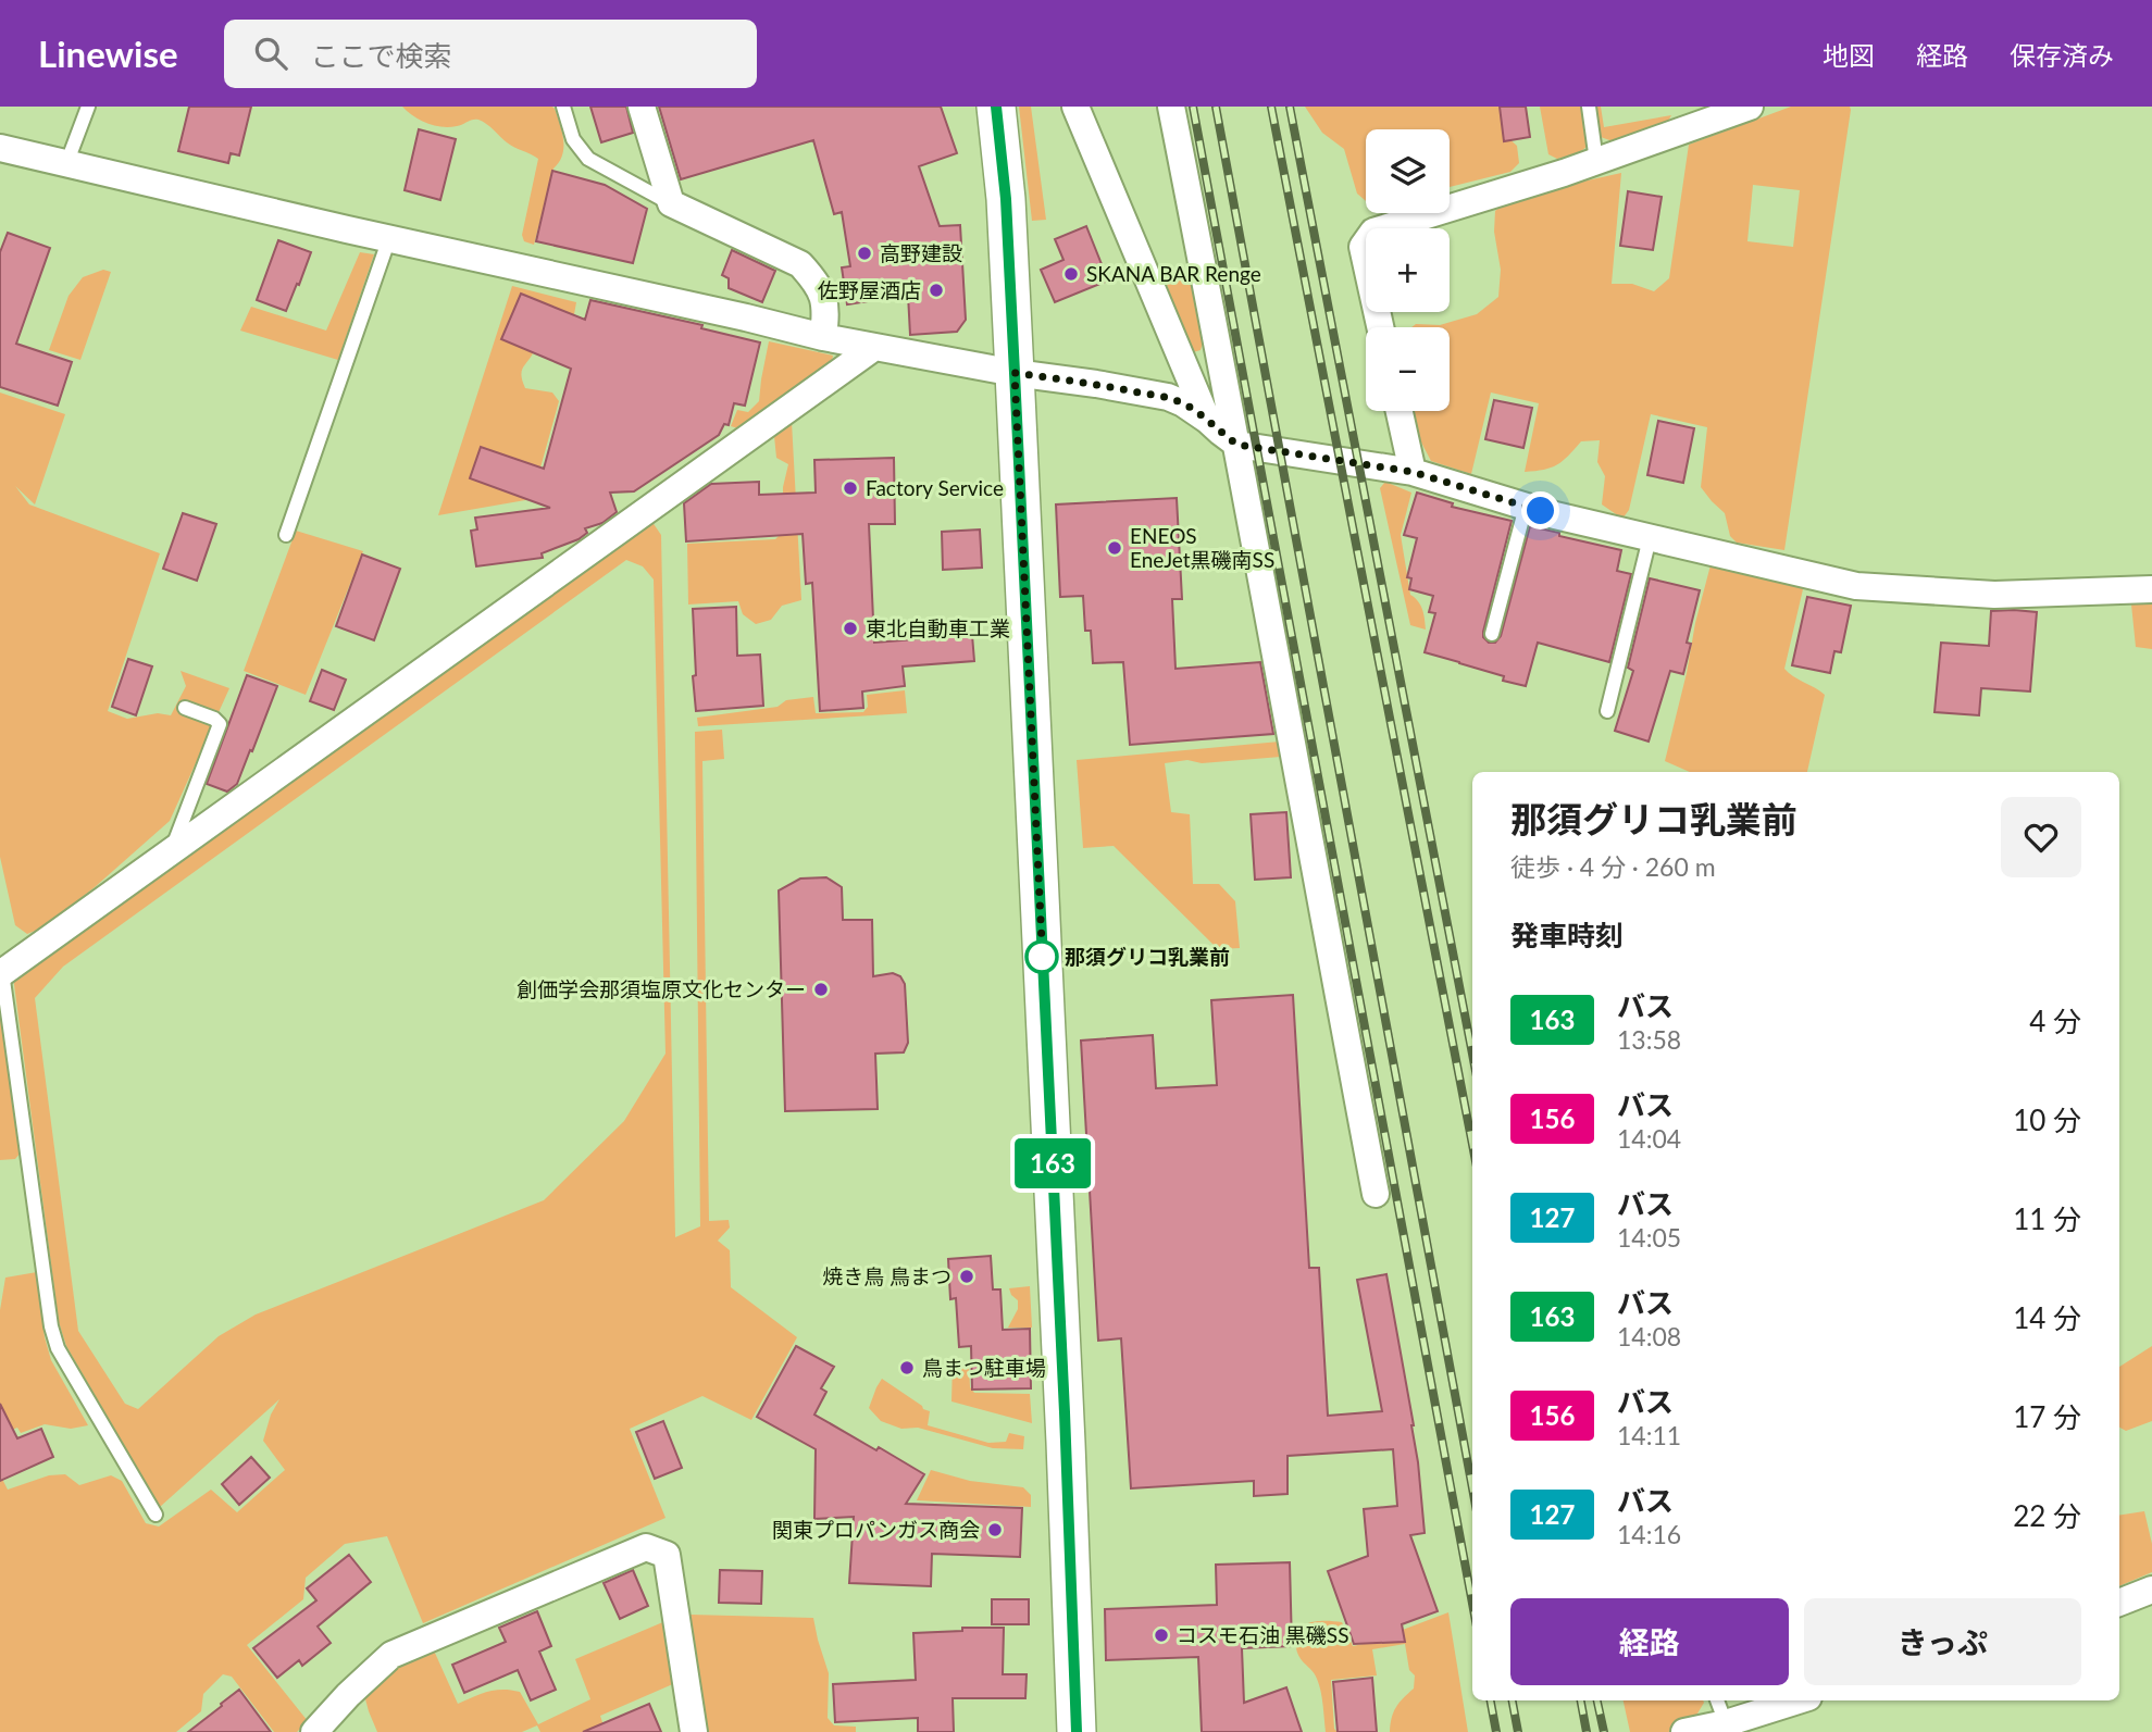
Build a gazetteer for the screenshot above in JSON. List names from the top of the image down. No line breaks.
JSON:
{"places":["高野建設","SKANA BAR Renge","佐野屋酒店","Factory Service","ENEOS EneJet黒磯南SS","東北自動車工業","那須グリコ乳業前","創価学会那須塩原文化センター","焼き鳥 鳥まつ","鳥まつ駐車場","関東プロパンガス商会","コスモ石油 黒磯SS"],"lines":["bus line 163"],"page":{"header":"Linewise","search":"ここで検索","nav":["地図","経路","保存済み"],"on_map":"163","map_buttons":["+","−"],"heading":[["那須グリコ乳業前","徒歩 · 4 分 · 260 m"],"発車時刻"],"list":[{"mark":"163","name":"バス","note":"13:58","value":"4 分"},{"mark":"156","name":"バス","note":"14:04","value":"10 分"},{"mark":"127","name":"バス","note":"14:05","value":"11 分"},{"mark":"163","name":"バス","note":"14:08","value":"14 分"},{"mark":"156","name":"バス","note":"14:11","value":"17 分"},{"mark":"127","name":"バス","note":"14:16","value":"22 分"}],"buttons":["経路","きっぷ"]}}
